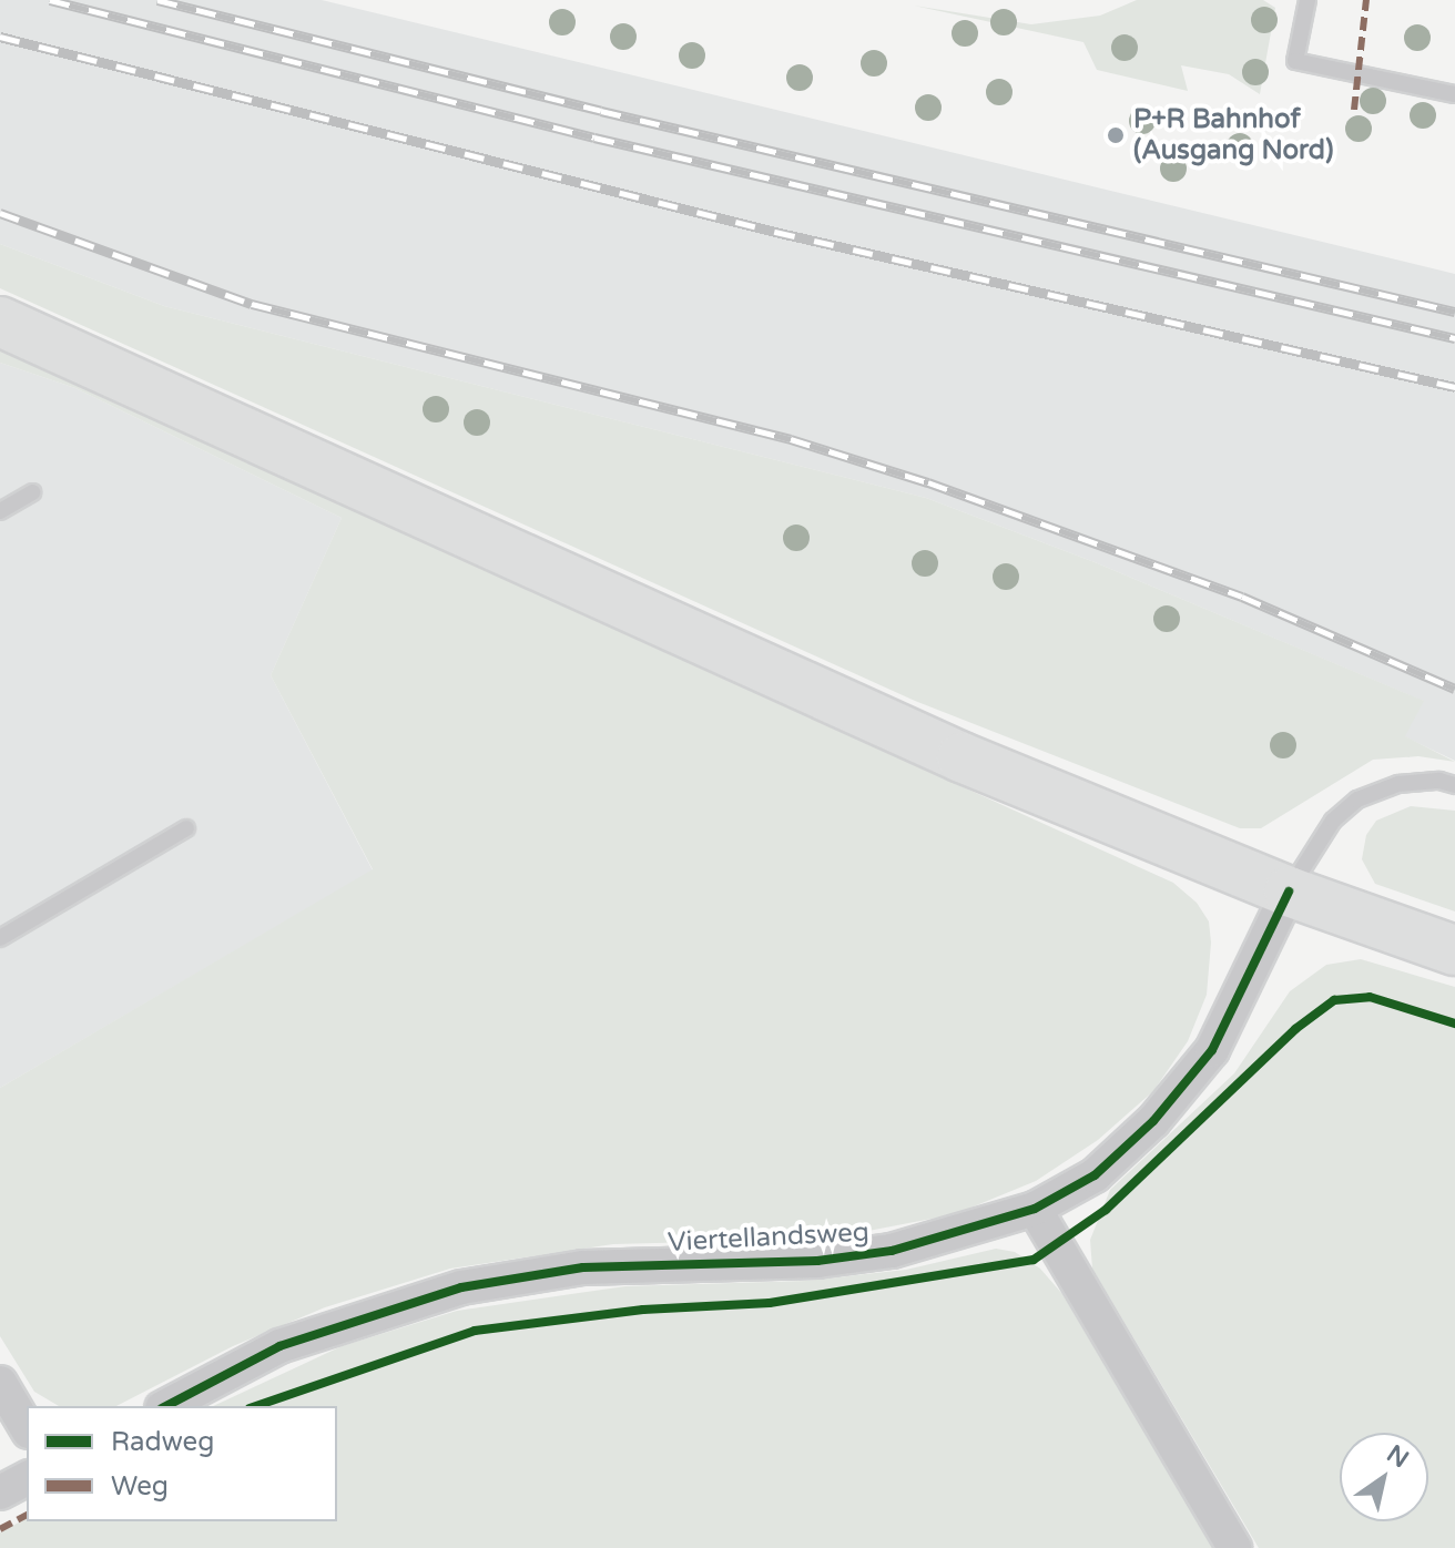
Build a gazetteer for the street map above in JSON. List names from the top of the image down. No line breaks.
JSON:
{"streets":{"street":["Viertellandsweg"]},"places":["P+R Bahnhof (Ausgang Nord)"],"legend":["Radweg","Weg"],"north":"top right"}
